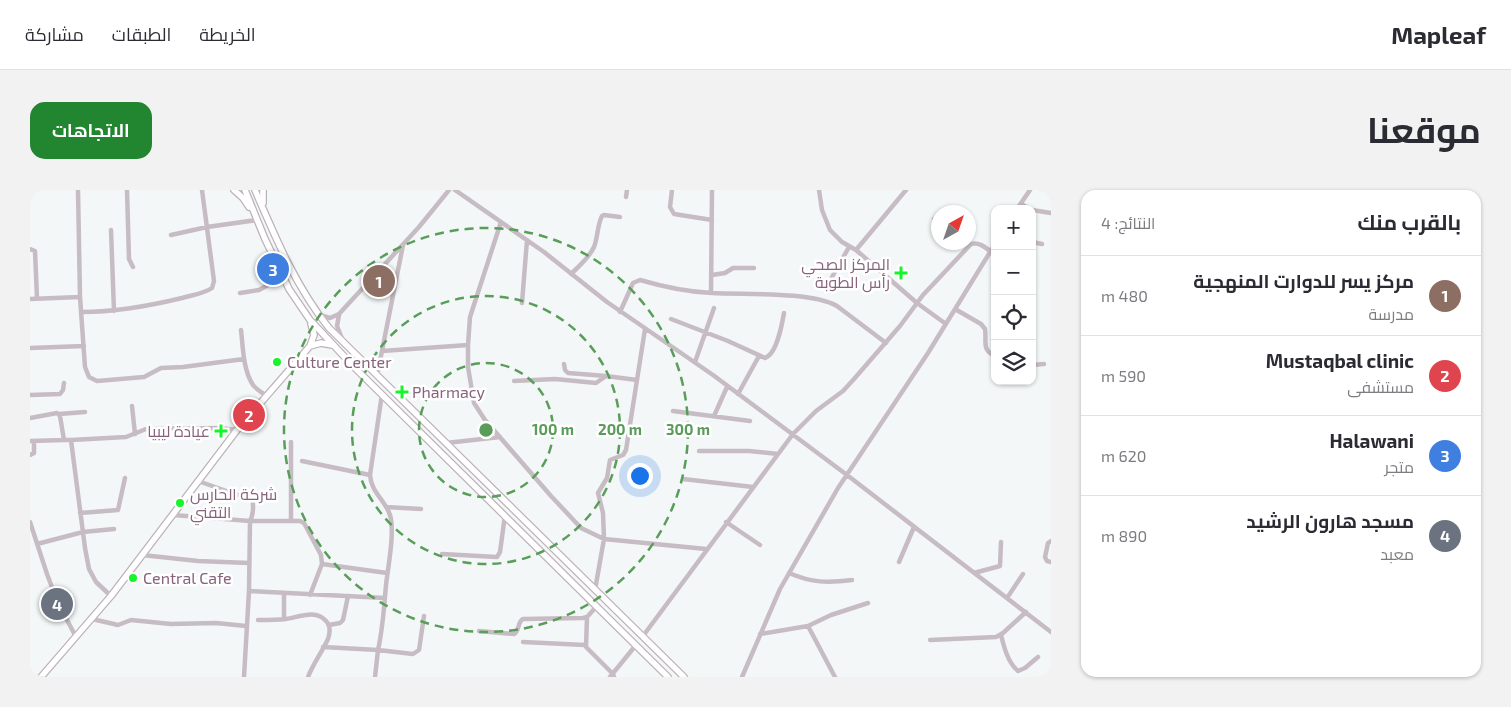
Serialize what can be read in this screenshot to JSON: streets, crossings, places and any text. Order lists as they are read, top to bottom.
{
  "places": {
    "health": ["المركز الصحي رأس الطوبة", "Pharmacy", "عيادة ليبيا"],
    "other": ["Culture Center", "شركة الحارس التقني", "Central Cafe"]
  },
  "north": "top right",
  "page": {
    "header": "Mapleaf",
    "nav": ["الخريطة", "الطبقات", "مشاركة"],
    "title": "موقعنا",
    "buttons": "الاتجاهات",
    "heading": ["بالقرب منك", "النتائج: 4"],
    "map_buttons": ["+", "−"],
    "pins": [
      "3",
      "1",
      "2",
      "4"
    ],
    "list": [
      {
        "mark": "1",
        "name": "مركز يسر للدوارت المنهجية",
        "note": "مدرسة",
        "value": "480 m"
      },
      {
        "mark": "2",
        "name": "Mustaqbal clinic",
        "note": "مستشفى",
        "value": "590 m"
      },
      {
        "mark": "3",
        "name": "Halawani",
        "note": "متجر",
        "value": "620 m"
      },
      {
        "mark": "4",
        "name": "مسجد هارون الرشيد",
        "note": "معبد",
        "value": "890 m"
      }
    ]
  },
  "rings": ["100 m", "200 m", "300 m"]
}
